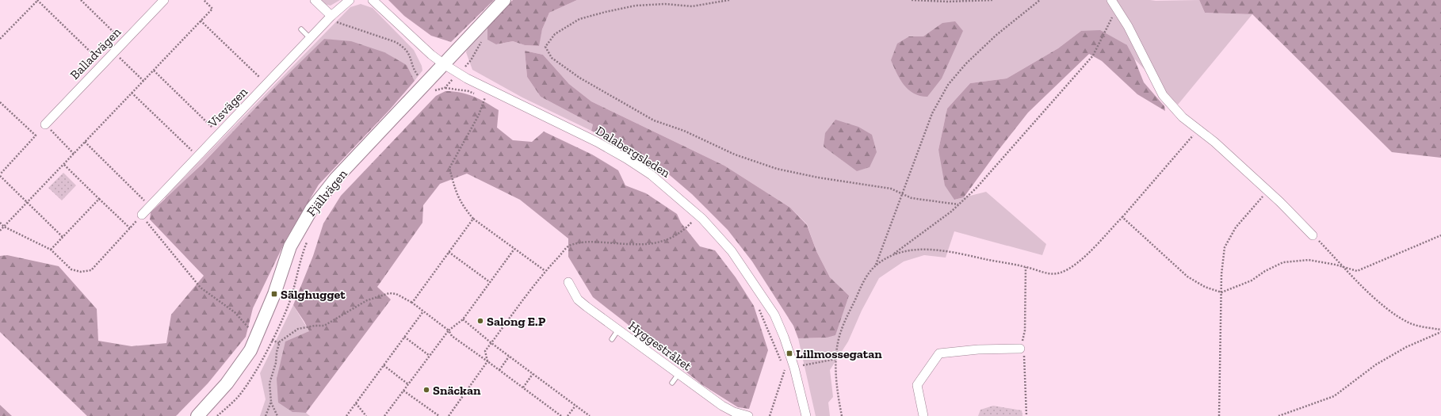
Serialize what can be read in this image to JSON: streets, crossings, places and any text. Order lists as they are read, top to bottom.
{
  "streets": {
    "street": [
      "Balladvägen",
      "Visvägen",
      "Dalabergsleden",
      "Fjällvägen",
      "Hyggestråket"
    ]
  },
  "crossings": [
    ["Dalabergsleden", "Fjällvägen"]
  ],
  "places": {
    "transit": ["Sälghugget", "Lillmossegatan"],
    "other": ["Salong E.P", "Snäckan"]
  }
}
